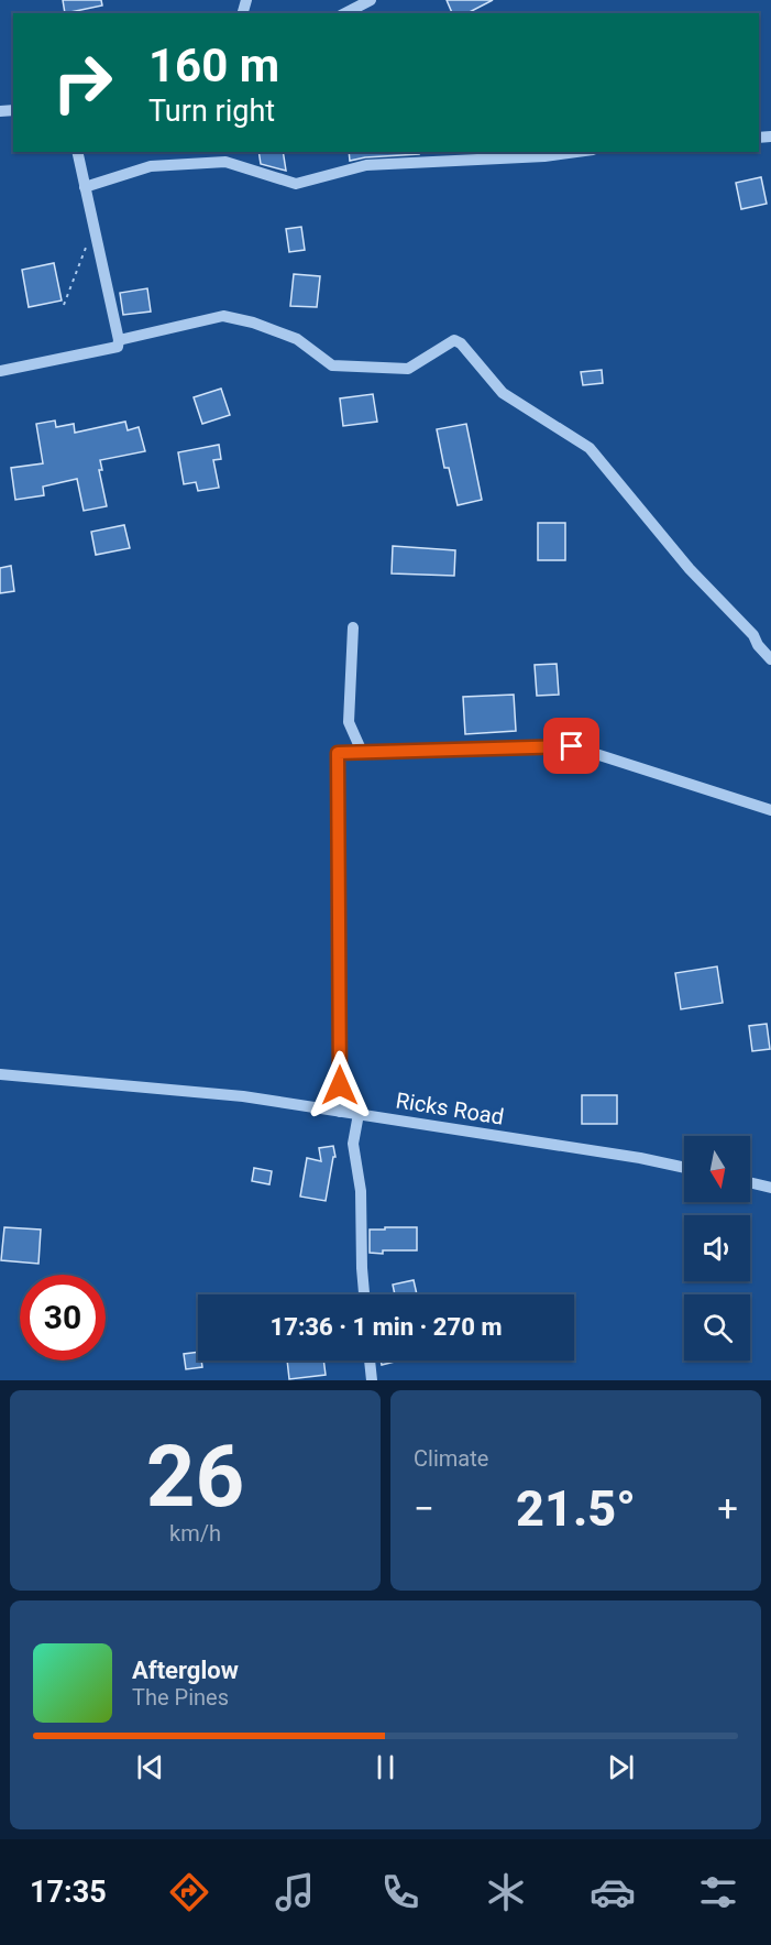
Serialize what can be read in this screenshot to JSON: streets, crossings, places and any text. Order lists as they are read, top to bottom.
{
  "streets": {
    "street": ["Ricks Road"]
  },
  "north": "bottom",
  "page": {
    "turn": ["160 m", "Turn right"],
    "limit": "30",
    "trip": "17:36 · 1 min · 270 m",
    "tile": [
      ["26", "km/h"],
      "Climate"
    ],
    "heat": ["−", "21.5°", "+"],
    "song": ["Afterglow", "The Pines"],
    "tabs": "17:35"
  }
}
